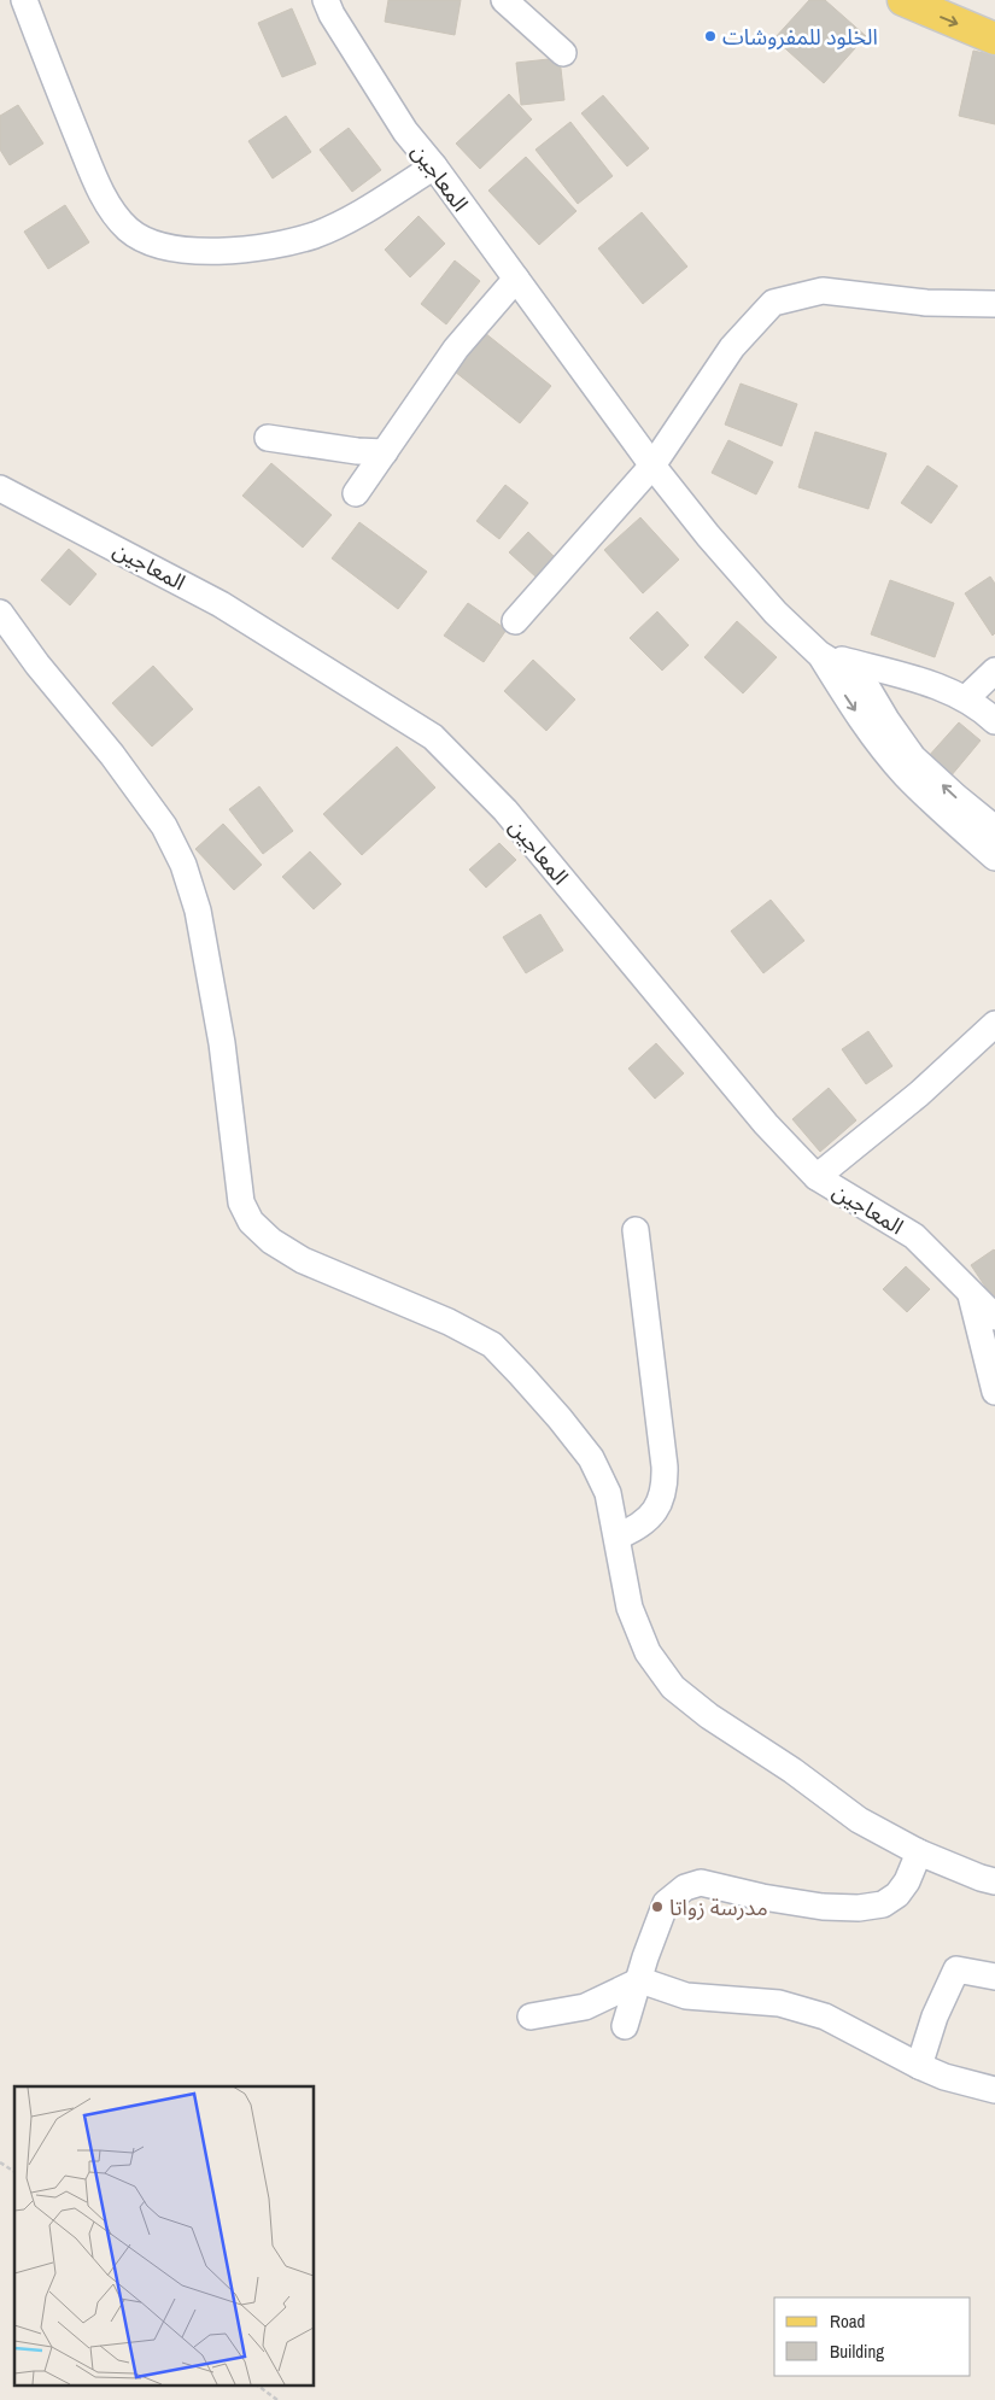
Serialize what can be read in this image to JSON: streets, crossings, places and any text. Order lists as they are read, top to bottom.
{
  "streets": {
    "street": ["المعاجين"]
  },
  "places": ["الخلود للمفروشات", "مدرسة زواتا"],
  "legend": ["Road", "Building"]
}
